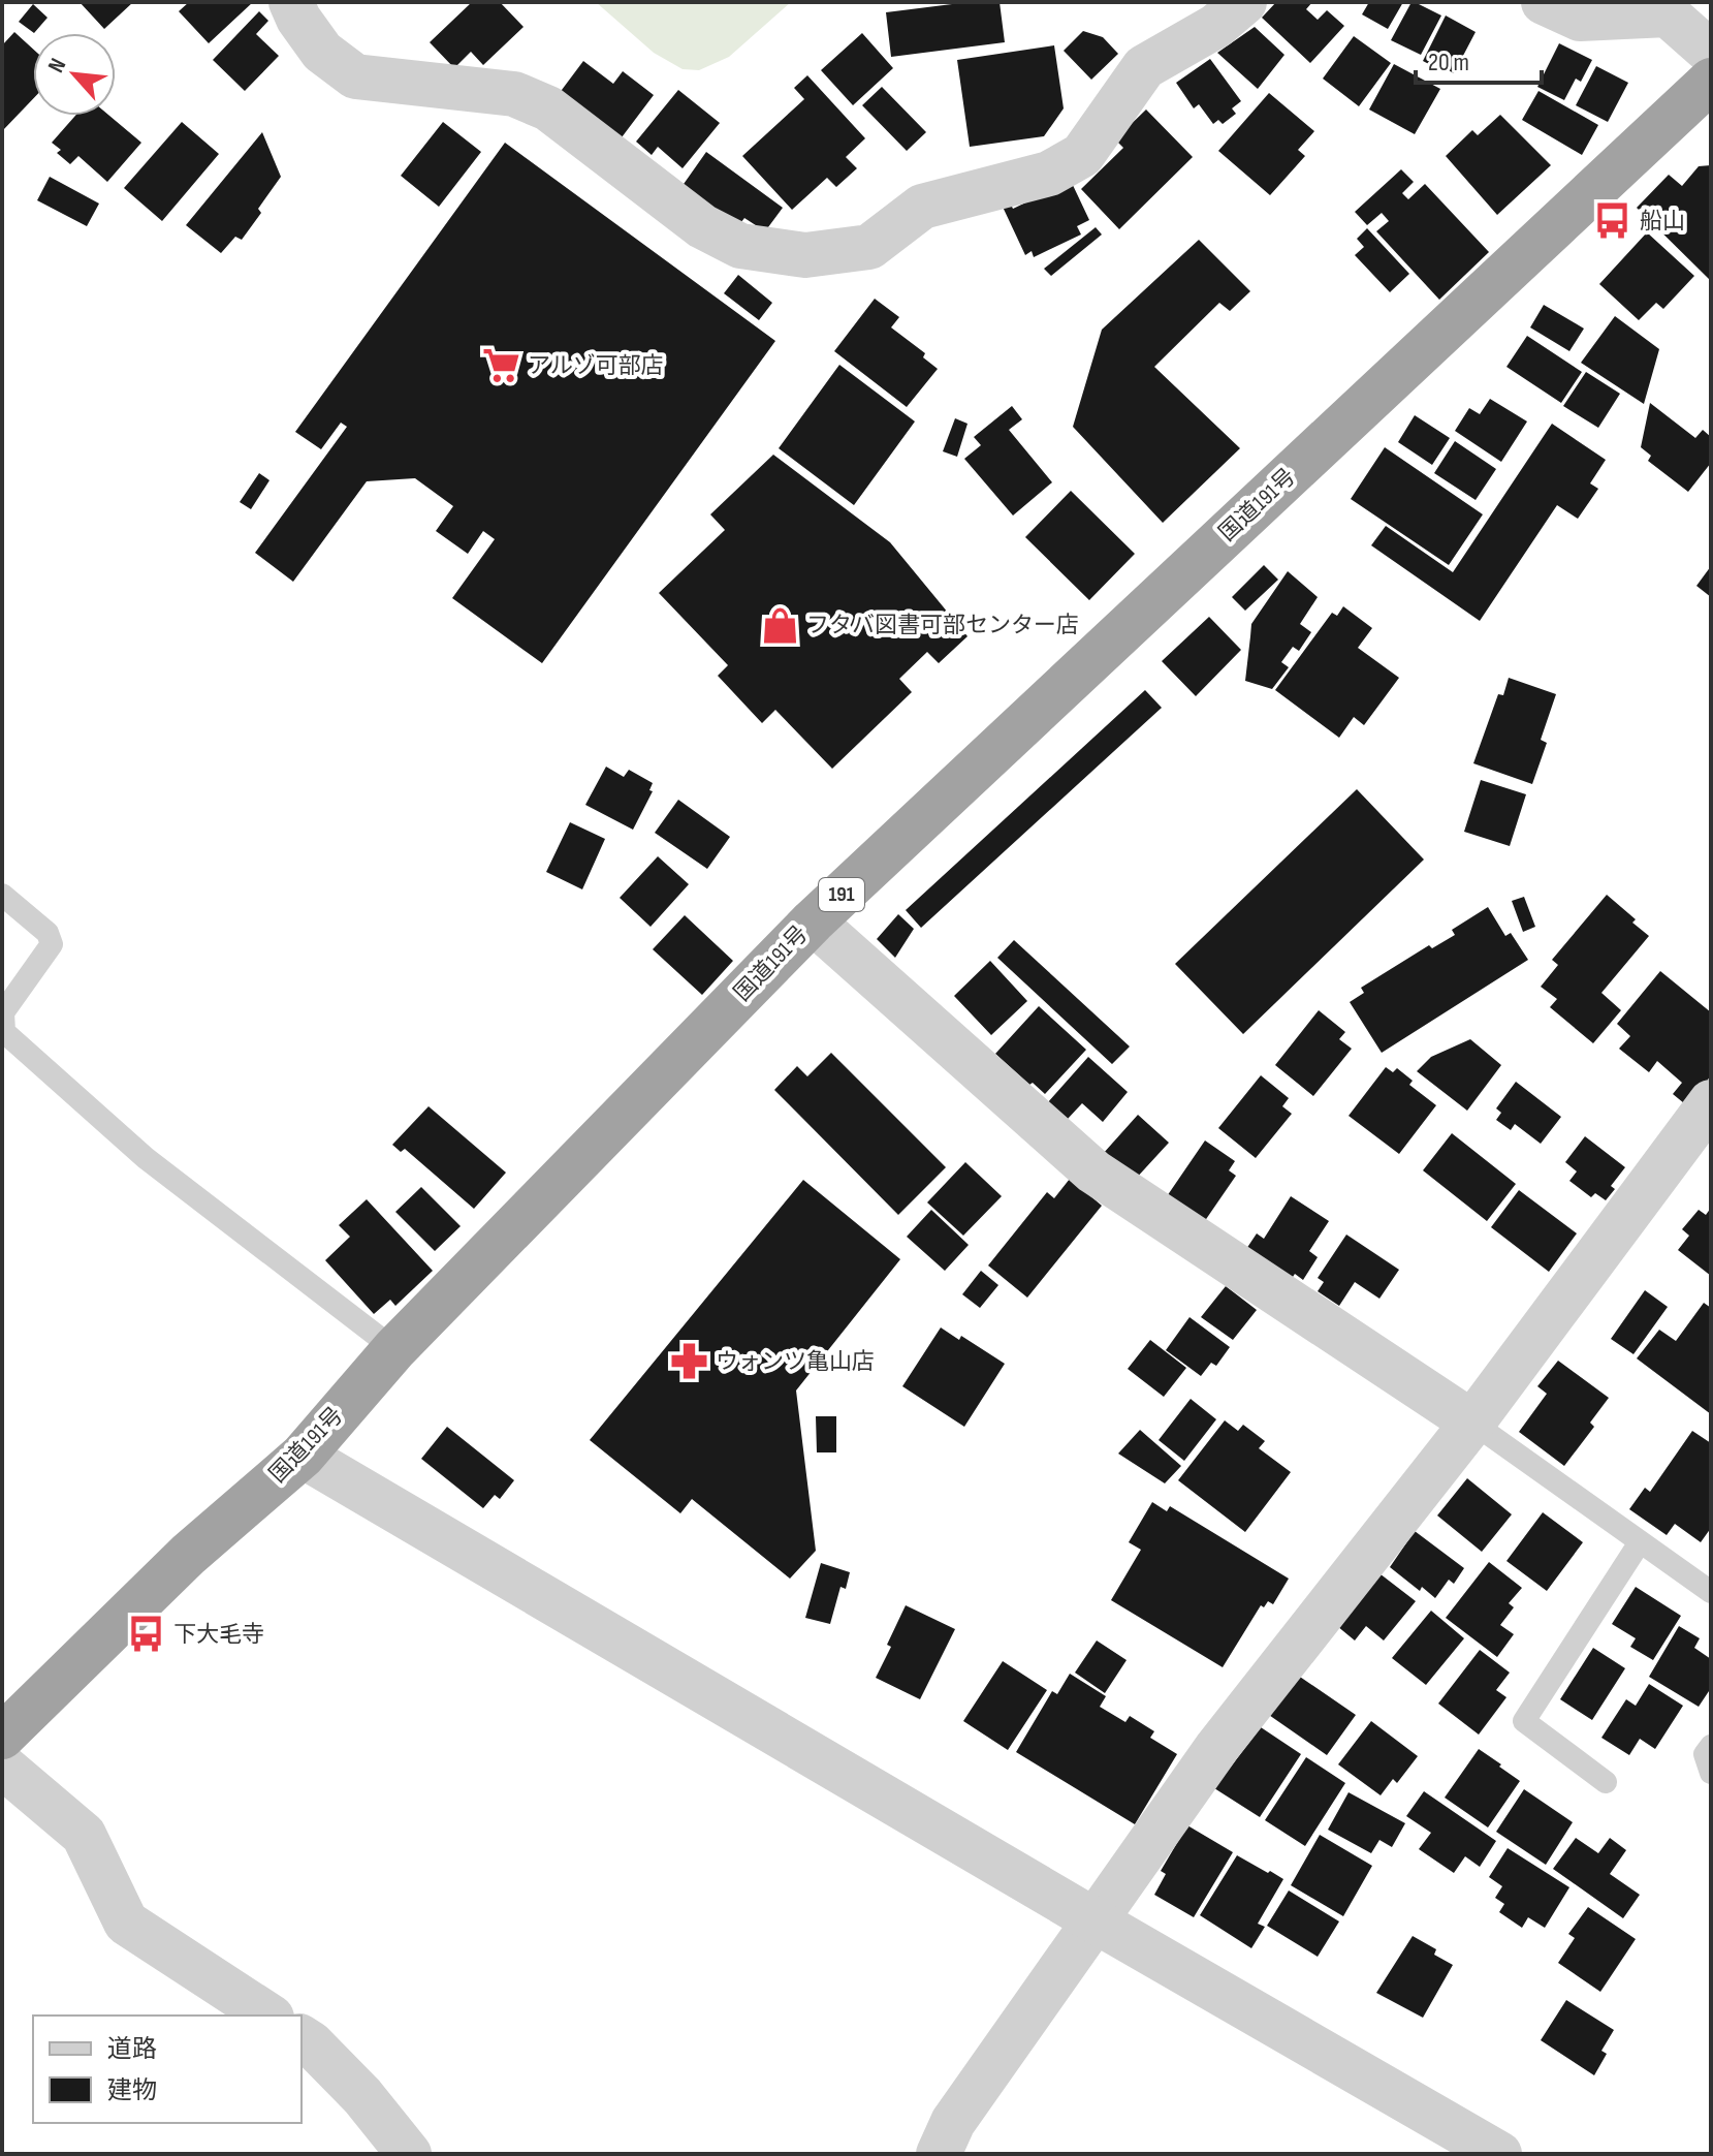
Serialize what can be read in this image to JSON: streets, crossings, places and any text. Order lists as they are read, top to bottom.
{
  "streets": {
    "highway": ["国道191号", "191"]
  },
  "places": {
    "bus stop": ["船山", "下大毛寺"],
    "supermarket": ["アルゾ可部店"],
    "shop": ["フタバ図書可部センター店"],
    "pharmacy": ["ウォンツ亀山店"]
  },
  "legend": ["道路", "建物"],
  "scale_bar": "20 m",
  "north": "top left"
}
